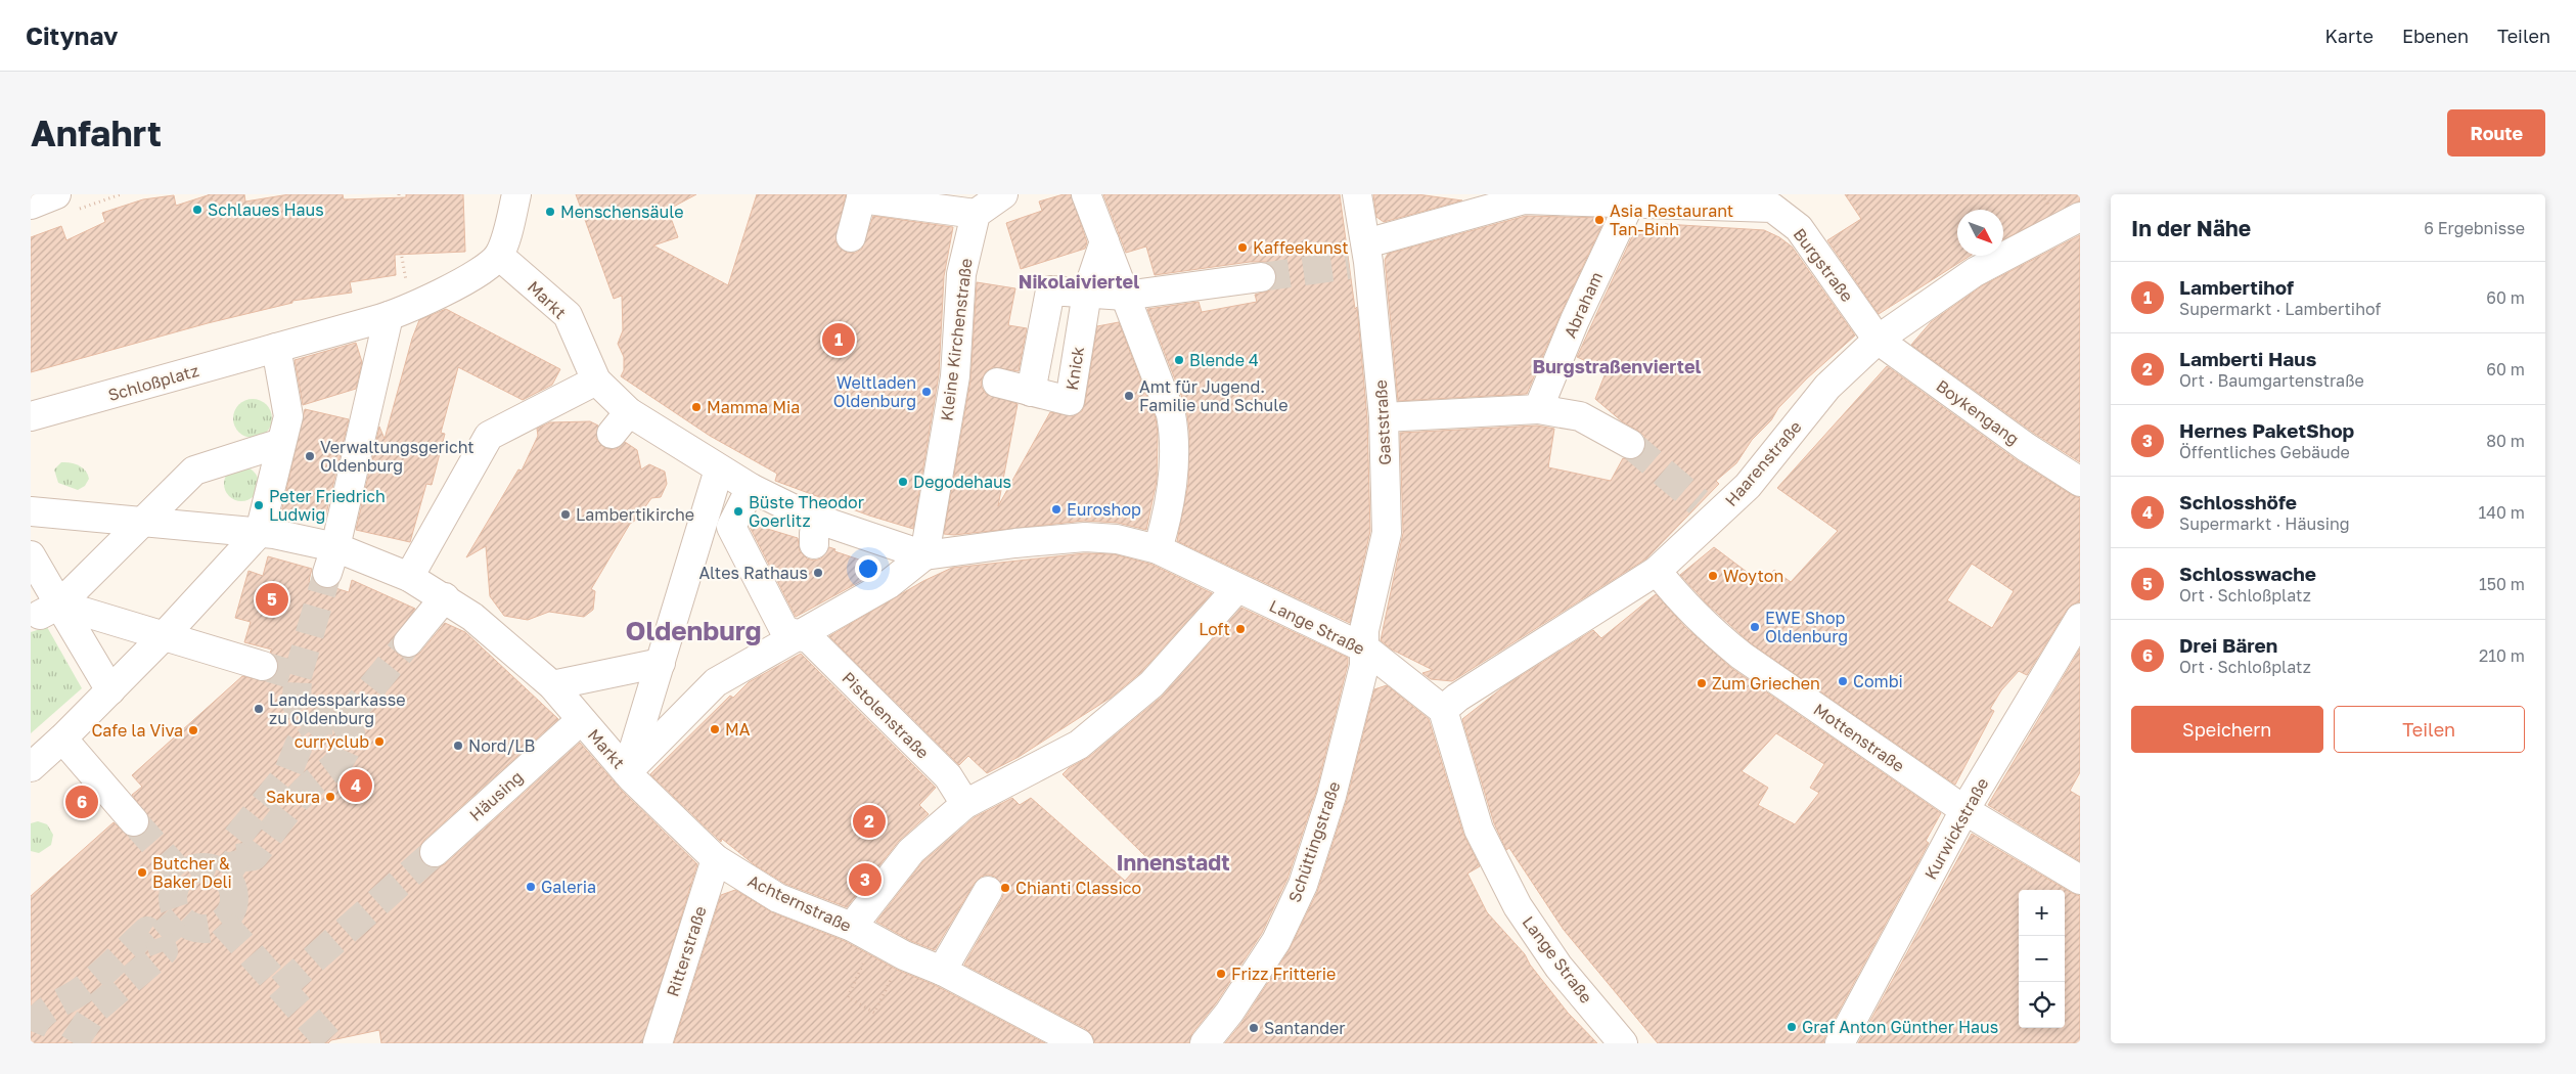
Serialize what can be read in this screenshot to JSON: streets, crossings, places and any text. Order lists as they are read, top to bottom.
{
  "streets": {
    "street": [
      "Burgstraße",
      "Markt",
      "Abraham",
      "Kleine Kirchenstraße",
      "Knick",
      "Schloßplatz",
      "Boykengang",
      "Gaststraße",
      "Haarenstraße",
      "Lange Straße",
      "Pistolenstraße",
      "Mottenstraße",
      "Häusing",
      "Kurwickstraße",
      "Schüttingstraße",
      "Achternstraße",
      "Ritterstraße"
    ]
  },
  "crossings": [
    ["Burgstraße", "Abraham"],
    ["Burgstraße", "Boykengang"],
    ["Burgstraße", "Gaststraße"],
    ["Burgstraße", "Haarenstraße"],
    ["Markt", "Kleine Kirchenstraße"],
    ["Markt", "Schloßplatz"],
    ["Markt", "Lange Straße"],
    ["Markt", "Pistolenstraße"],
    ["Markt", "Häusing"],
    ["Markt", "Achternstraße"],
    ["Kleine Kirchenstraße", "Lange Straße"],
    ["Boykengang", "Haarenstraße"],
    ["Gaststraße", "Lange Straße"],
    ["Gaststraße", "Schüttingstraße"],
    ["Haarenstraße", "Lange Straße"],
    ["Haarenstraße", "Mottenstraße"],
    ["Lange Straße", "Schüttingstraße"],
    ["Mottenstraße", "Kurwickstraße"],
    ["Achternstraße", "Ritterstraße"]
  ],
  "districts": [
    "Nikolaiviertel",
    "Burgstraßenviertel",
    "Oldenburg",
    "Innenstadt"
  ],
  "places": [
    "Schlaues Haus",
    "Menschensäule",
    "Asia Restaurant Tan-Binh",
    "Kaffeekunst",
    "Blende 4",
    "Weltladen Oldenburg",
    "Amt für Jugend. Familie und Schule",
    "Mamma Mia",
    "Verwaltungsgericht Oldenburg",
    "Degodehaus",
    "Peter Friedrich Ludwig",
    "Euroshop",
    "Büste Theodor Goerlitz",
    "Lambertikirche",
    "Altes Rathaus",
    "Woyton",
    "EWE Shop Oldenburg",
    "Loft",
    "Combi",
    "Zum Griechen",
    "Landessparkasse zu Oldenburg",
    "MA",
    "Cafe la Viva",
    "curryclub",
    "Nord/LB",
    "Sakura",
    "Butcher & Baker Deli",
    "Galeria",
    "Chianti Classico",
    "Frizz Fritterie",
    "Graf Anton Günther Haus",
    "Santander"
  ],
  "north": "bottom right",
  "page": {
    "header": "Citynav",
    "nav": ["Karte", "Ebenen", "Teilen"],
    "buttons": [
      "Route",
      ["Speichern", "Teilen"]
    ],
    "title": "Anfahrt",
    "heading": ["In der Nähe", "6 Ergebnisse"],
    "list": [
      {
        "mark": "1",
        "name": "Lambertihof",
        "note": "Supermarkt · Lambertihof",
        "value": "60 m"
      },
      {
        "mark": "2",
        "name": "Lamberti Haus",
        "note": "Ort · Baumgartenstraße",
        "value": "60 m"
      },
      {
        "mark": "3",
        "name": "Hernes PaketShop",
        "note": "Öffentliches Gebäude",
        "value": "80 m"
      },
      {
        "mark": "4",
        "name": "Schlosshöfe",
        "note": "Supermarkt · Häusing",
        "value": "140 m"
      },
      {
        "mark": "5",
        "name": "Schlosswache",
        "note": "Ort · Schloßplatz",
        "value": "150 m"
      },
      {
        "mark": "6",
        "name": "Drei Bären",
        "note": "Ort · Schloßplatz",
        "value": "210 m"
      }
    ],
    "pins": [
      "1",
      "5",
      "4",
      "6",
      "2",
      "3"
    ],
    "map_buttons": ["+", "−"]
  }
}
